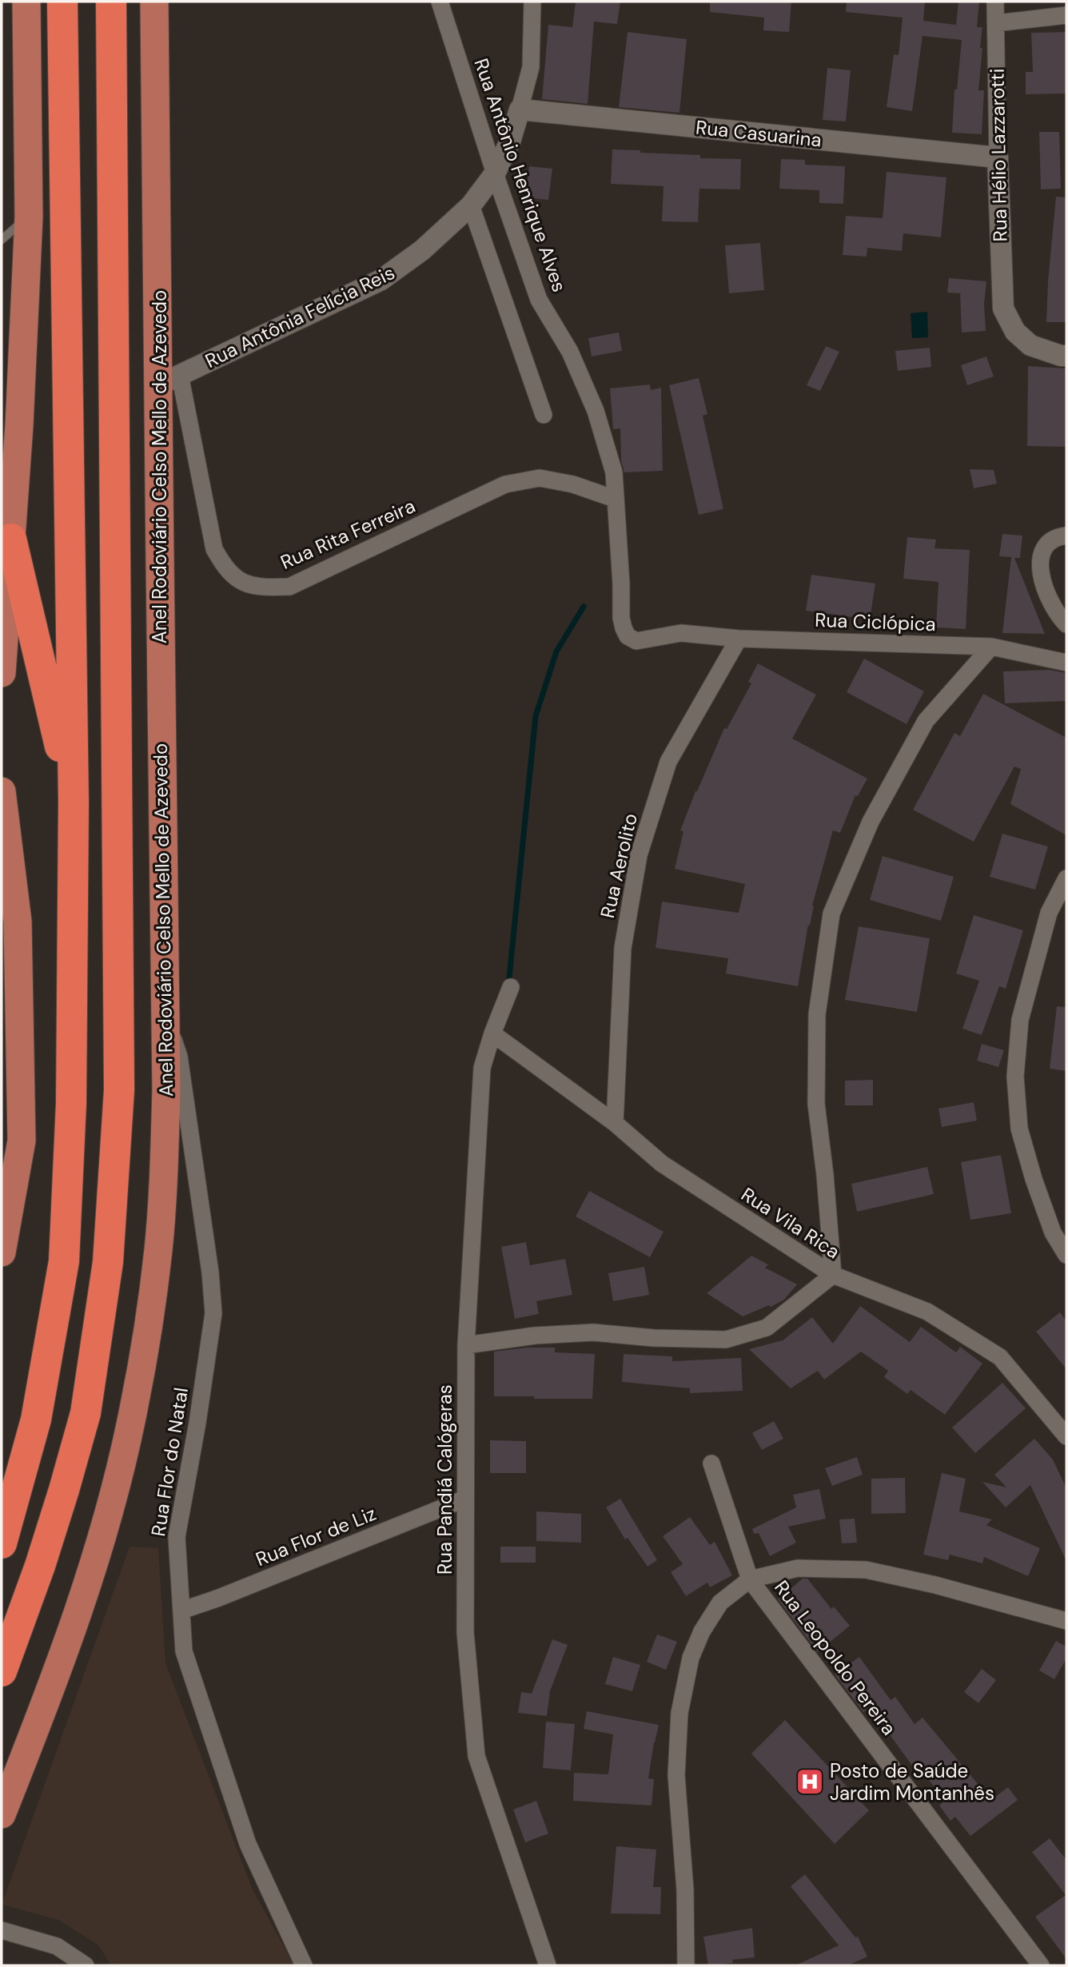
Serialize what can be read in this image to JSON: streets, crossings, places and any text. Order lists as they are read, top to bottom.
{
  "streets": {
    "main road": ["Anel Rodoviário Celso Mello de Azevedo"],
    "street": [
      "Rua Casuarina",
      "Rua Hélio Lazzarotti",
      "Rua Antônio Henrique Alves",
      "Rua Antônia Felícia Reis",
      "Rua Rita Ferreira",
      "Rua Ciclópica",
      "Rua Aerolito",
      "Rua Vila Rica",
      "Rua Flor do Natal",
      "Rua Pandiá Calógeras",
      "Rua Flor de Liz",
      "Rua Leopoldo Pereira"
    ]
  },
  "crossings": [
    ["Rua Casuarina", "Rua Hélio Lazzarotti"],
    ["Rua Casuarina", "Rua Antônia Felícia Reis"],
    ["Rua Antônio Henrique Alves", "Rua Antônia Felícia Reis"],
    ["Rua Antônio Henrique Alves", "Rua Rita Ferreira"],
    ["Rua Antônio Henrique Alves", "Rua Ciclópica"],
    ["Rua Antônia Felícia Reis", "Anel Rodoviário Celso Mello de Azevedo"],
    ["Rua Antônia Felícia Reis", "Rua Rita Ferreira"],
    ["Anel Rodoviário Celso Mello de Azevedo", "Rua Rita Ferreira"],
    ["Anel Rodoviário Celso Mello de Azevedo", "Rua Flor do Natal"],
    ["Rua Ciclópica", "Rua Aerolito"],
    ["Rua Aerolito", "Rua Vila Rica"],
    ["Rua Vila Rica", "Rua Pandiá Calógeras"],
    ["Rua Flor do Natal", "Rua Flor de Liz"],
    ["Rua Pandiá Calógeras", "Rua Flor de Liz"]
  ],
  "places": {
    "hospital": ["Posto de Saúde Jardim Montanhês"]
  }
}
